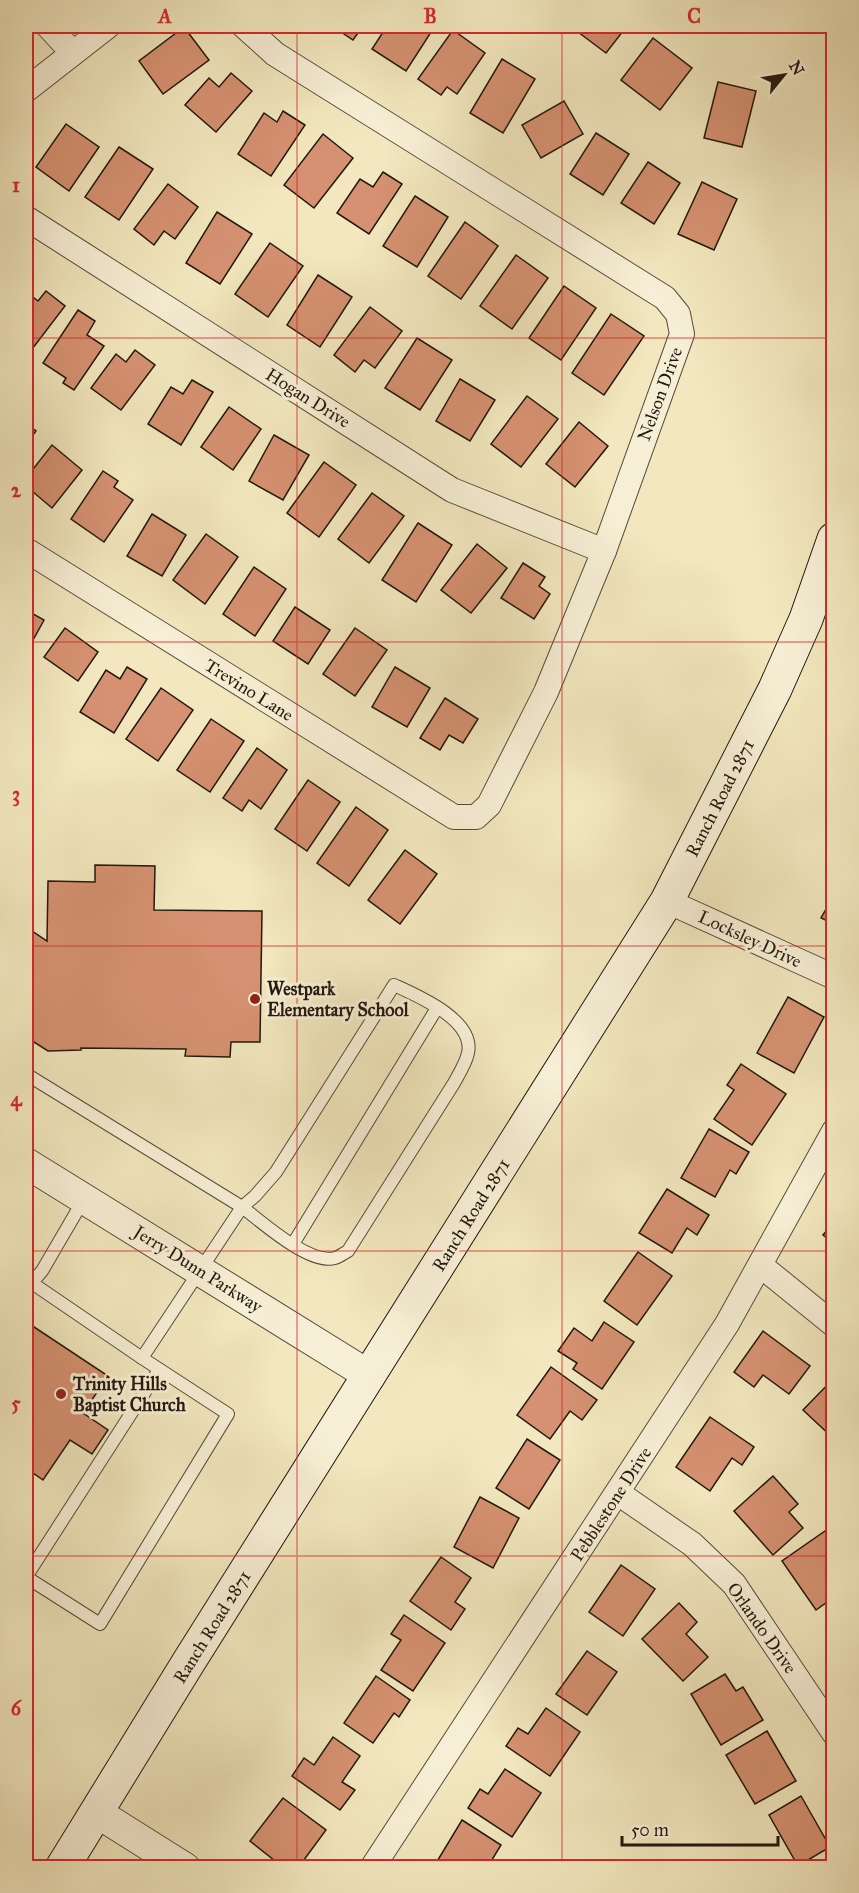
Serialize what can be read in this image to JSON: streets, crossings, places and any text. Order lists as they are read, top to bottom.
{
  "streets": {
    "main road": ["Ranch Road 2871"],
    "street": [
      "Nelson Drive",
      "Hogan Drive",
      "Trevino Lane",
      "Locksley Drive",
      "Jerry Dunn Parkway",
      "Pebblestone Drive",
      "Orlando Drive"
    ]
  },
  "crossings": [
    ["Nelson Drive", "Hogan Drive"],
    ["Nelson Drive", "Trevino Lane"],
    ["Ranch Road 2871", "Locksley Drive"],
    ["Ranch Road 2871", "Jerry Dunn Parkway"],
    ["Pebblestone Drive", "Orlando Drive"]
  ],
  "places": ["Westpark Elementary School", "Trinity Hills Baptist Church"],
  "scale_bar": "50 m",
  "north": "top right",
  "grid": {
    "columns": ["A", "B", "C"],
    "rows": [
      "1",
      "2",
      "3",
      "4",
      "5",
      "6"
    ]
  }
}
